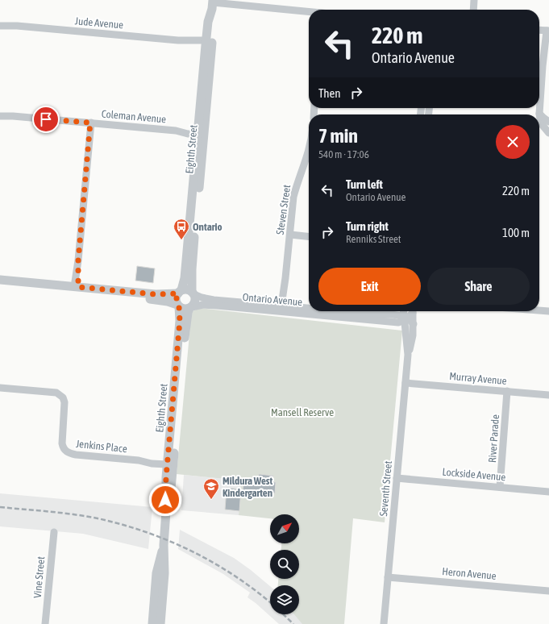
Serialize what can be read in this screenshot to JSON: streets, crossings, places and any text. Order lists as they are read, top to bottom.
{
  "streets": {
    "street": [
      "Jude Avenue",
      "Coleman Avenue",
      "Eighth Street",
      "Steven Street",
      "Ontario Avenue",
      "Murray Avenue",
      "River Parade",
      "Jenkins Place",
      "Lockside Avenue",
      "Seventh Street",
      "Heron Avenue",
      "Vine Street"
    ]
  },
  "crossings": [
    ["Jude Avenue", "Eighth Street"],
    ["Coleman Avenue", "Eighth Street"],
    ["Eighth Street", "Ontario Avenue"],
    ["Eighth Street", "Jenkins Place"],
    ["Steven Street", "Ontario Avenue"],
    ["Ontario Avenue", "Seventh Street"],
    ["Murray Avenue", "River Parade"],
    ["Murray Avenue", "Seventh Street"],
    ["River Parade", "Lockside Avenue"],
    ["Lockside Avenue", "Seventh Street"],
    ["Seventh Street", "Heron Avenue"]
  ],
  "parks": ["Mansell Reserve"],
  "places": {
    "bus stop": ["Ontario"],
    "school or university": ["Mildura West Kindergarten"]
  },
  "north": "top right",
  "page": {
    "turn": ["220 m", "Ontario Avenue"],
    "then": "Then",
    "heading": ["7 min", "540 m · 17:06"],
    "list": [
      {
        "name": "Turn left",
        "note": "Ontario Avenue",
        "value": "220 m"
      },
      {
        "name": "Turn right",
        "note": "Renniks Street",
        "value": "100 m"
      }
    ],
    "buttons": ["Exit", "Share"]
  }
}
